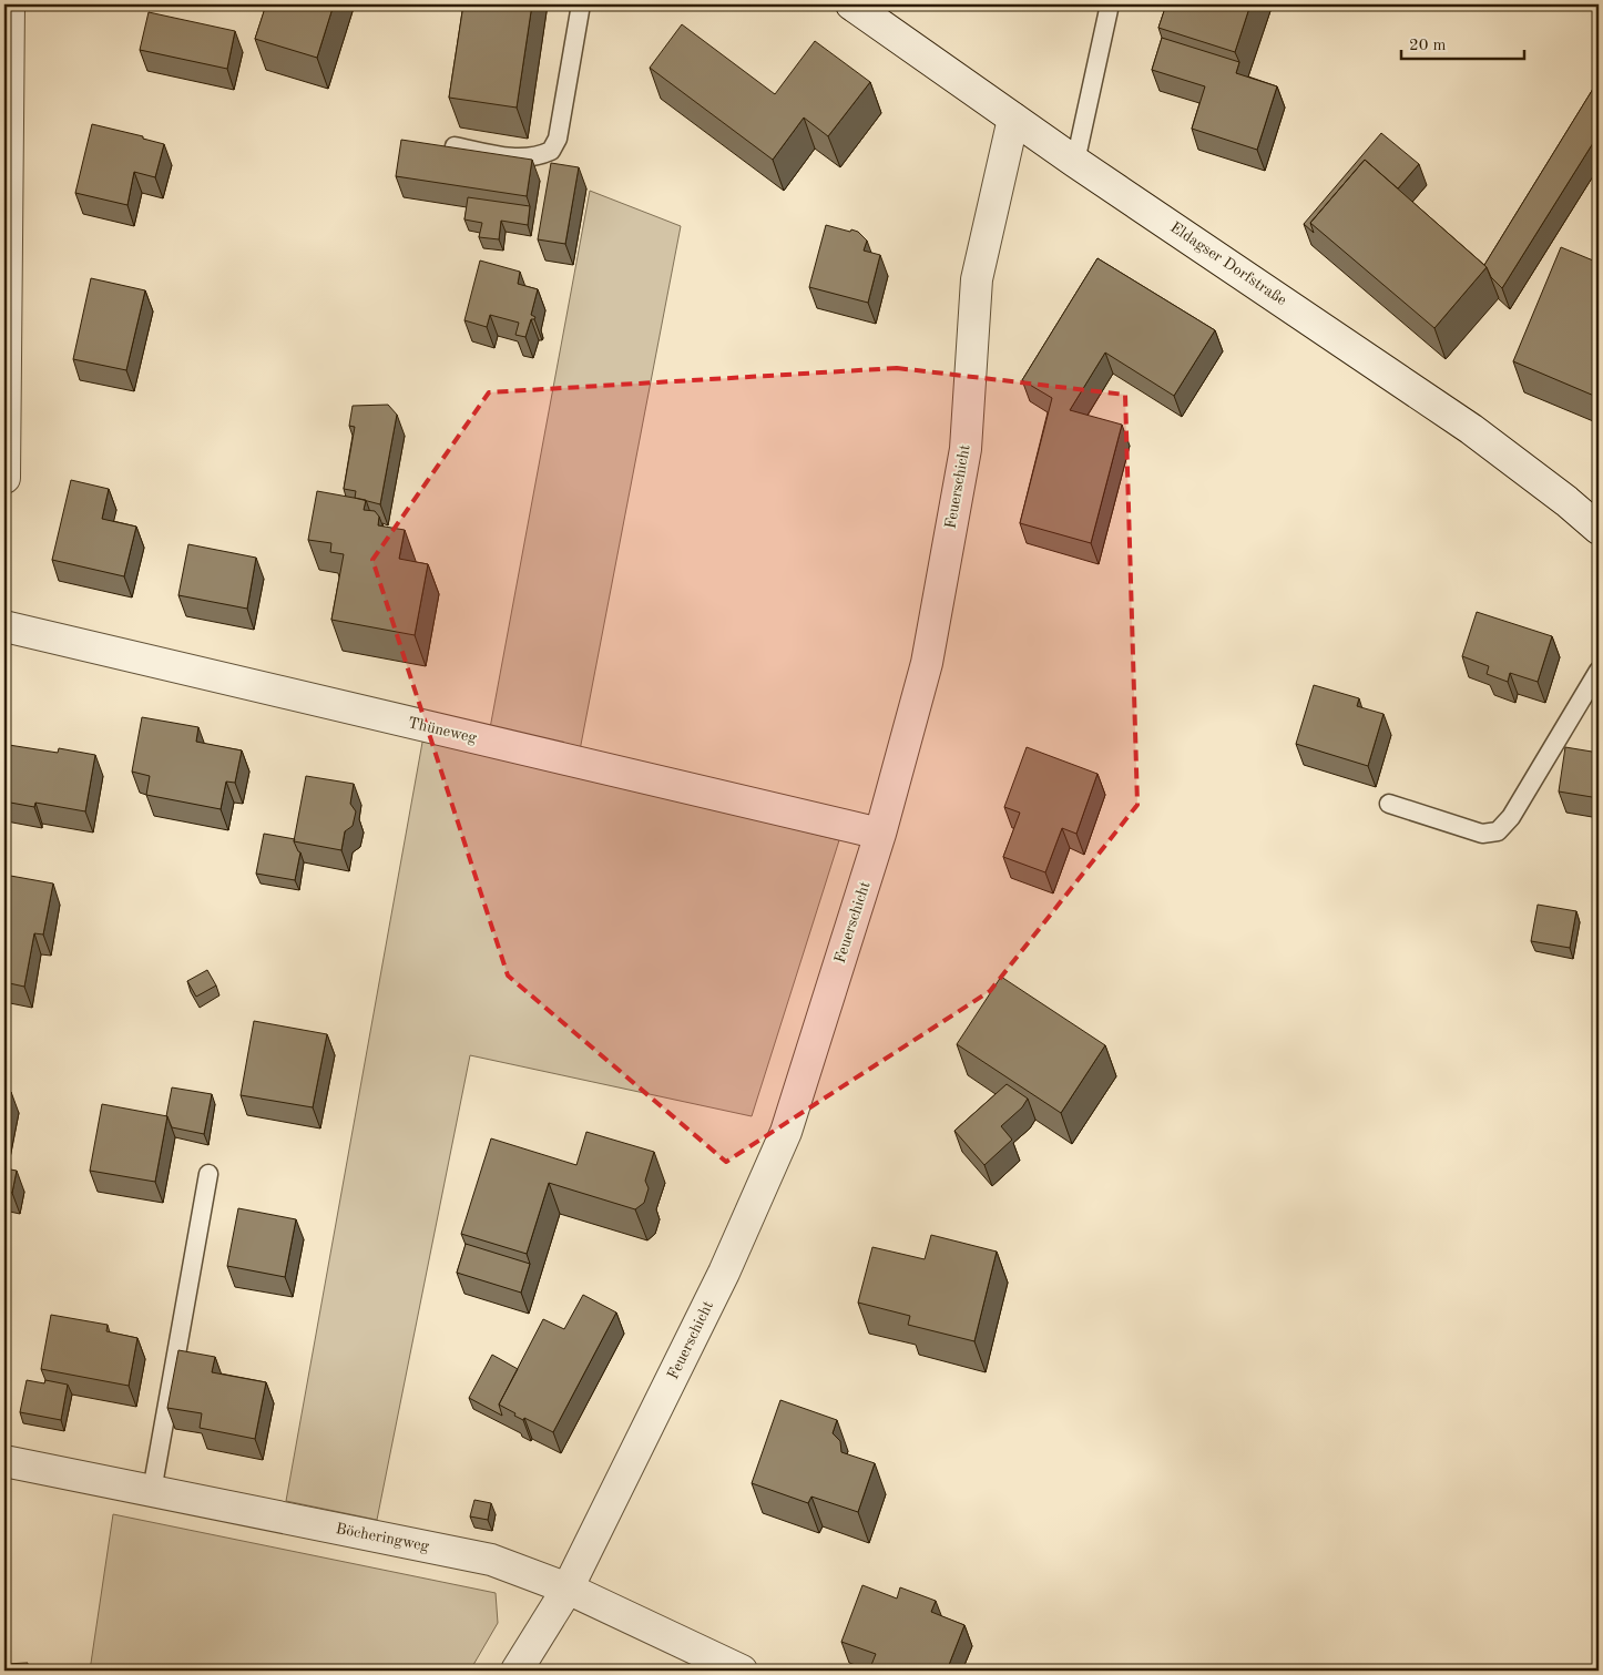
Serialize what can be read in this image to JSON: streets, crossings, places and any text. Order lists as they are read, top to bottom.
{
  "streets": {
    "street": [
      "Eldagser Dorfstraße",
      "Feuerschicht",
      "Thüneweg",
      "Böcheringweg"
    ]
  },
  "crossings": [
    ["Eldagser Dorfstraße", "Feuerschicht"],
    ["Feuerschicht", "Thüneweg"],
    ["Feuerschicht", "Böcheringweg"]
  ],
  "scale_bar": "20 m"
}
